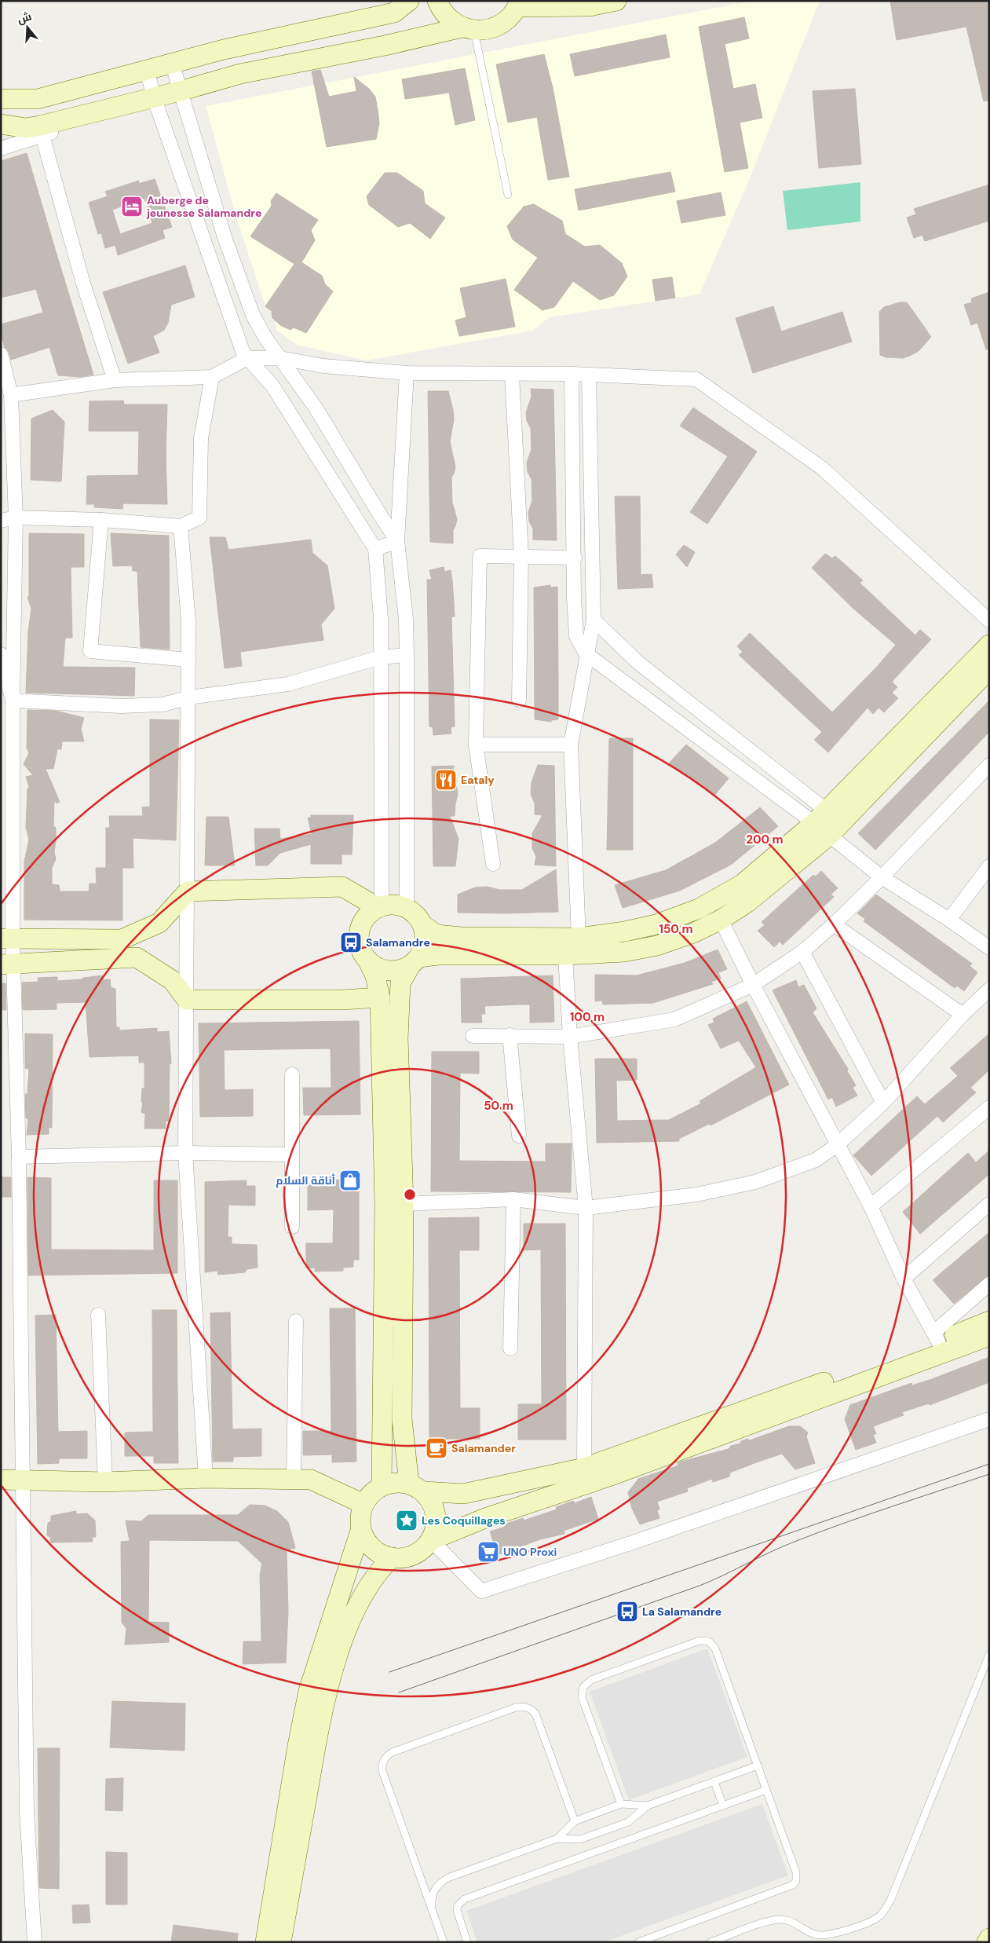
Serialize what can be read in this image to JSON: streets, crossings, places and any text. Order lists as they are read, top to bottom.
{
  "places": {
    "hotel": ["Auberge de jeunesse Salamandre"],
    "restaurant": ["Eataly"],
    "bus stop": ["Salamandre", "La Salamandre"],
    "shop": ["أناقة السلام"],
    "cafe": ["Salamander"],
    "place": ["Les Coquillages"],
    "supermarket": ["UNO Proxi"]
  },
  "north": "top",
  "rings": [
    "200 m",
    "150 m",
    "100 m",
    "50 m"
  ]
}
